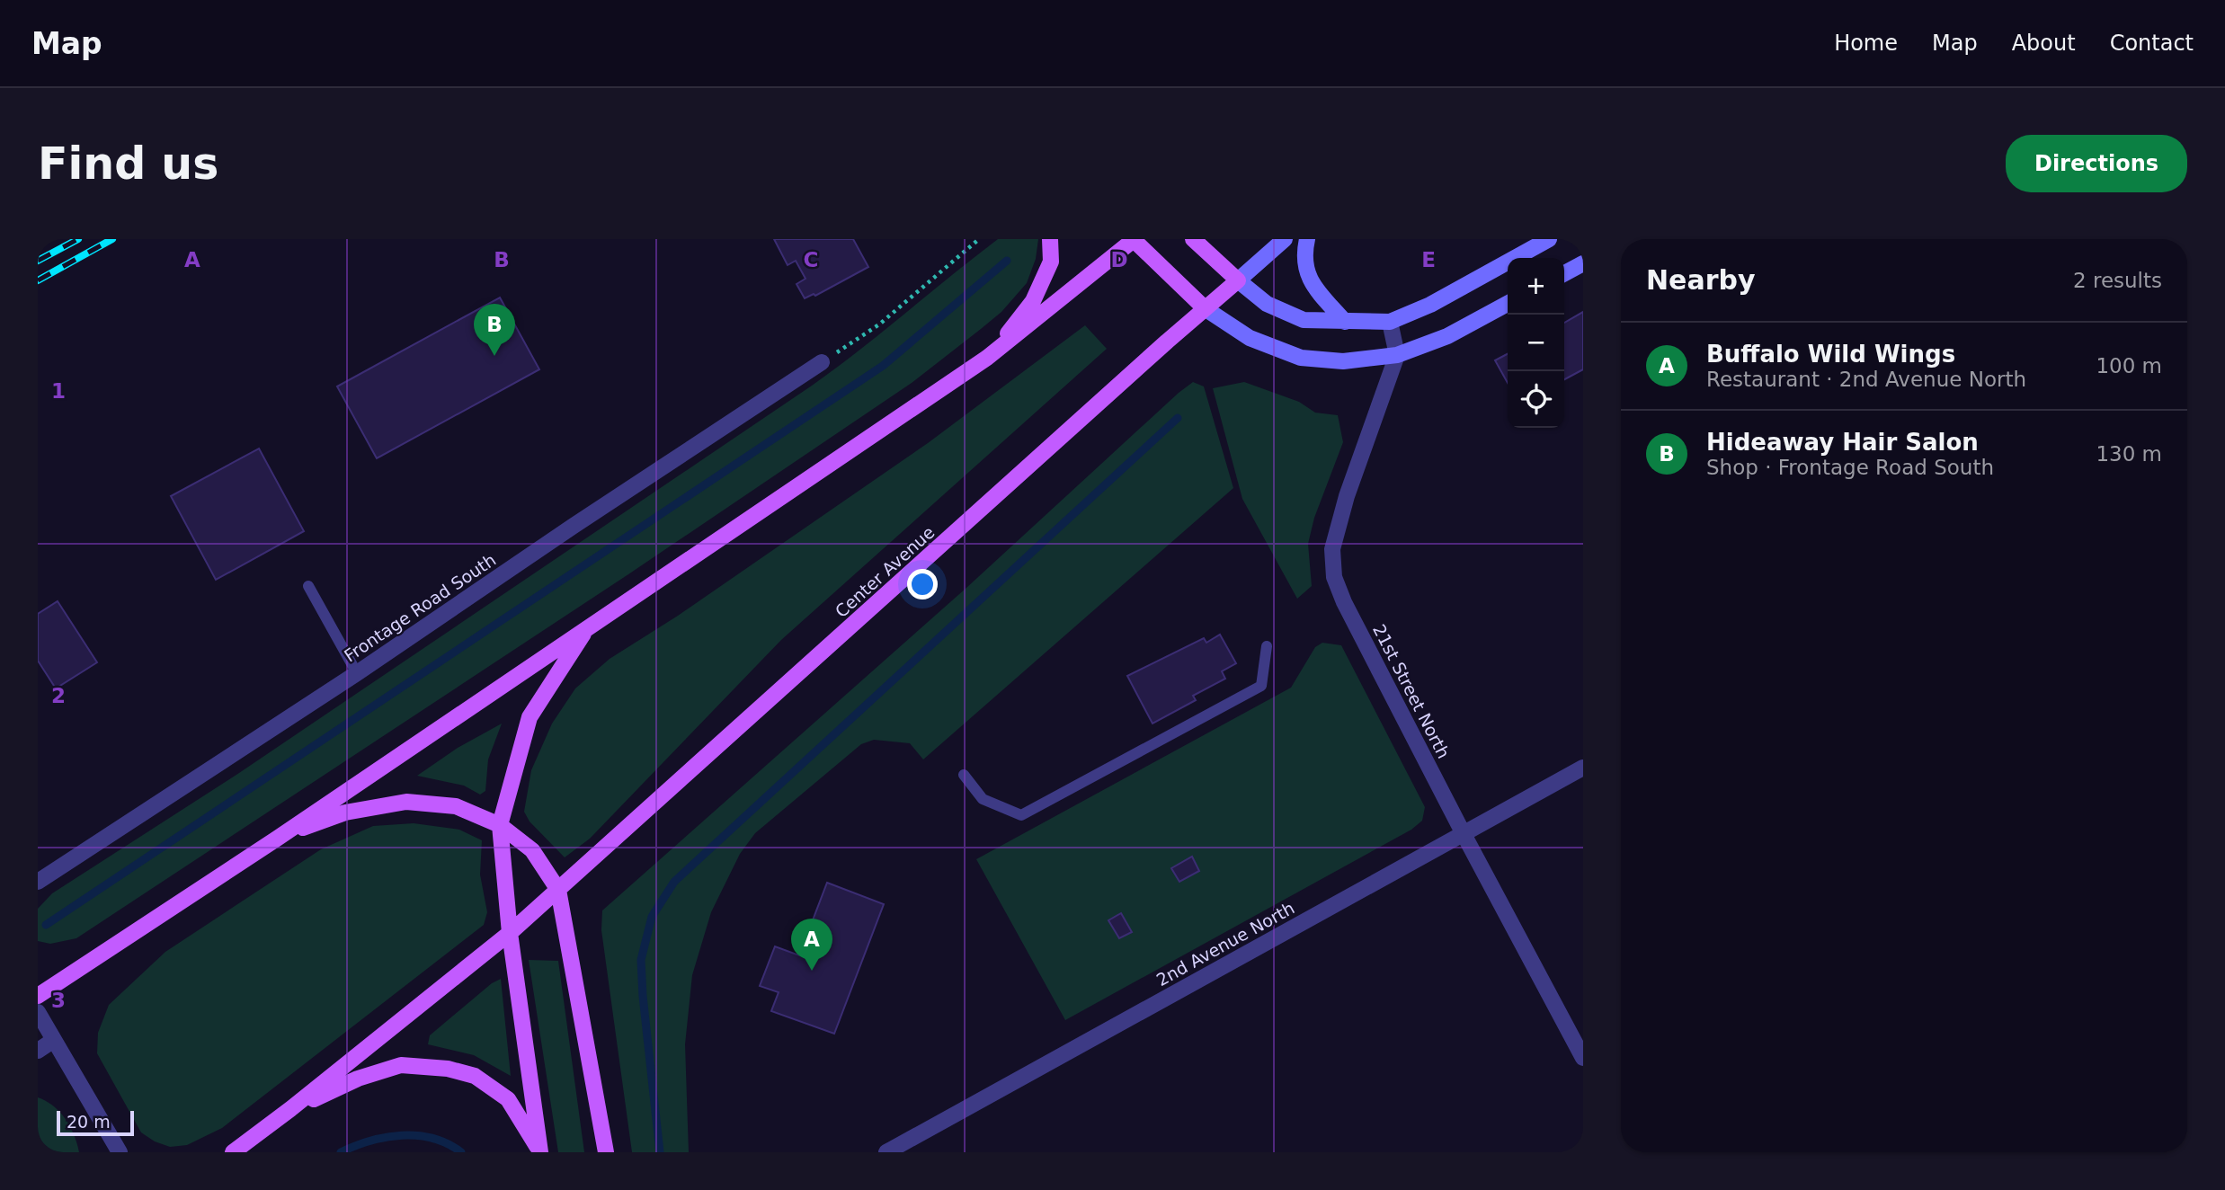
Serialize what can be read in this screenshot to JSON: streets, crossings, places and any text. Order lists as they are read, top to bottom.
{
  "streets": {
    "main road": ["Center Avenue"],
    "street": ["Frontage Road South", "21st Street North", "2nd Avenue North"]
  },
  "crossings": [
    ["21st Street North", "2nd Avenue North"]
  ],
  "scale_bar": "20 m",
  "page": {
    "header": "Map",
    "nav": [
      "Home",
      "Map",
      "About",
      "Contact"
    ],
    "buttons": "Directions",
    "title": "Find us",
    "heading": ["Nearby", "2 results"],
    "map_buttons": ["+", "−"],
    "pins": ["B", "A"],
    "list": [
      {
        "mark": "A",
        "name": "Buffalo Wild Wings",
        "note": "Restaurant · 2nd Avenue North",
        "value": "100 m"
      },
      {
        "mark": "B",
        "name": "Hideaway Hair Salon",
        "note": "Shop · Frontage Road South",
        "value": "130 m"
      }
    ],
    "scale": "20 m"
  },
  "grid": {
    "columns": [
      "A",
      "B",
      "C",
      "D",
      "E"
    ],
    "rows": ["1", "2", "3"]
  }
}
